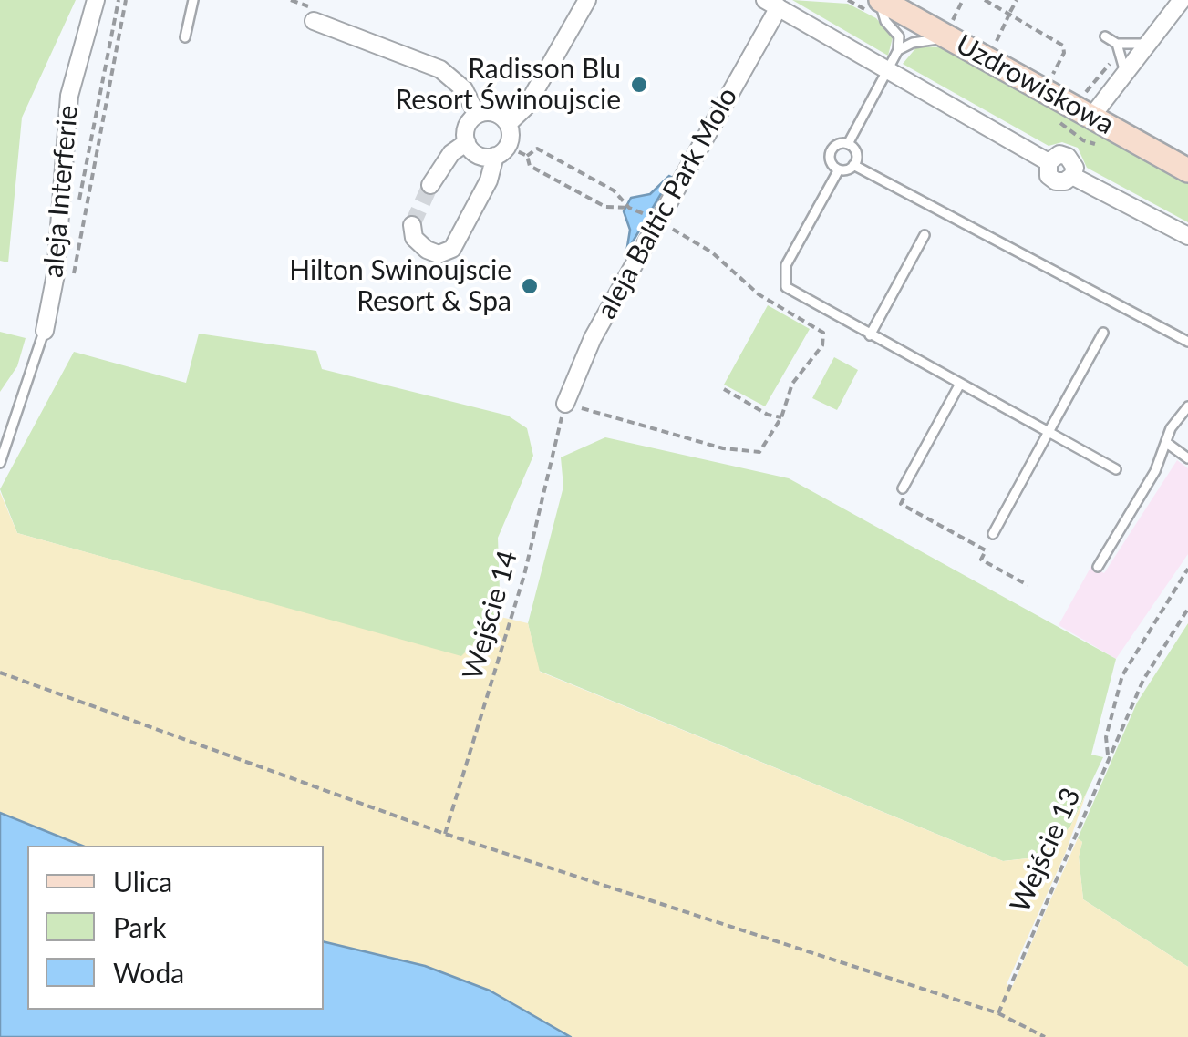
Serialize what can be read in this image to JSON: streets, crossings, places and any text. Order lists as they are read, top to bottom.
{
  "streets": {
    "street": ["Uzdrowiskowa", "aleja Interferie", "aleja Baltic Park Molo"],
    "path": ["Wejście 14", "Wejście 13"]
  },
  "crossings": [
    ["aleja Baltic Park Molo", "Wejście 14"]
  ],
  "places": ["Radisson Blu Resort Świnoujscie", "Hilton Swinoujscie Resort & Spa"],
  "legend": ["Ulica", "Park", "Woda"]
}
